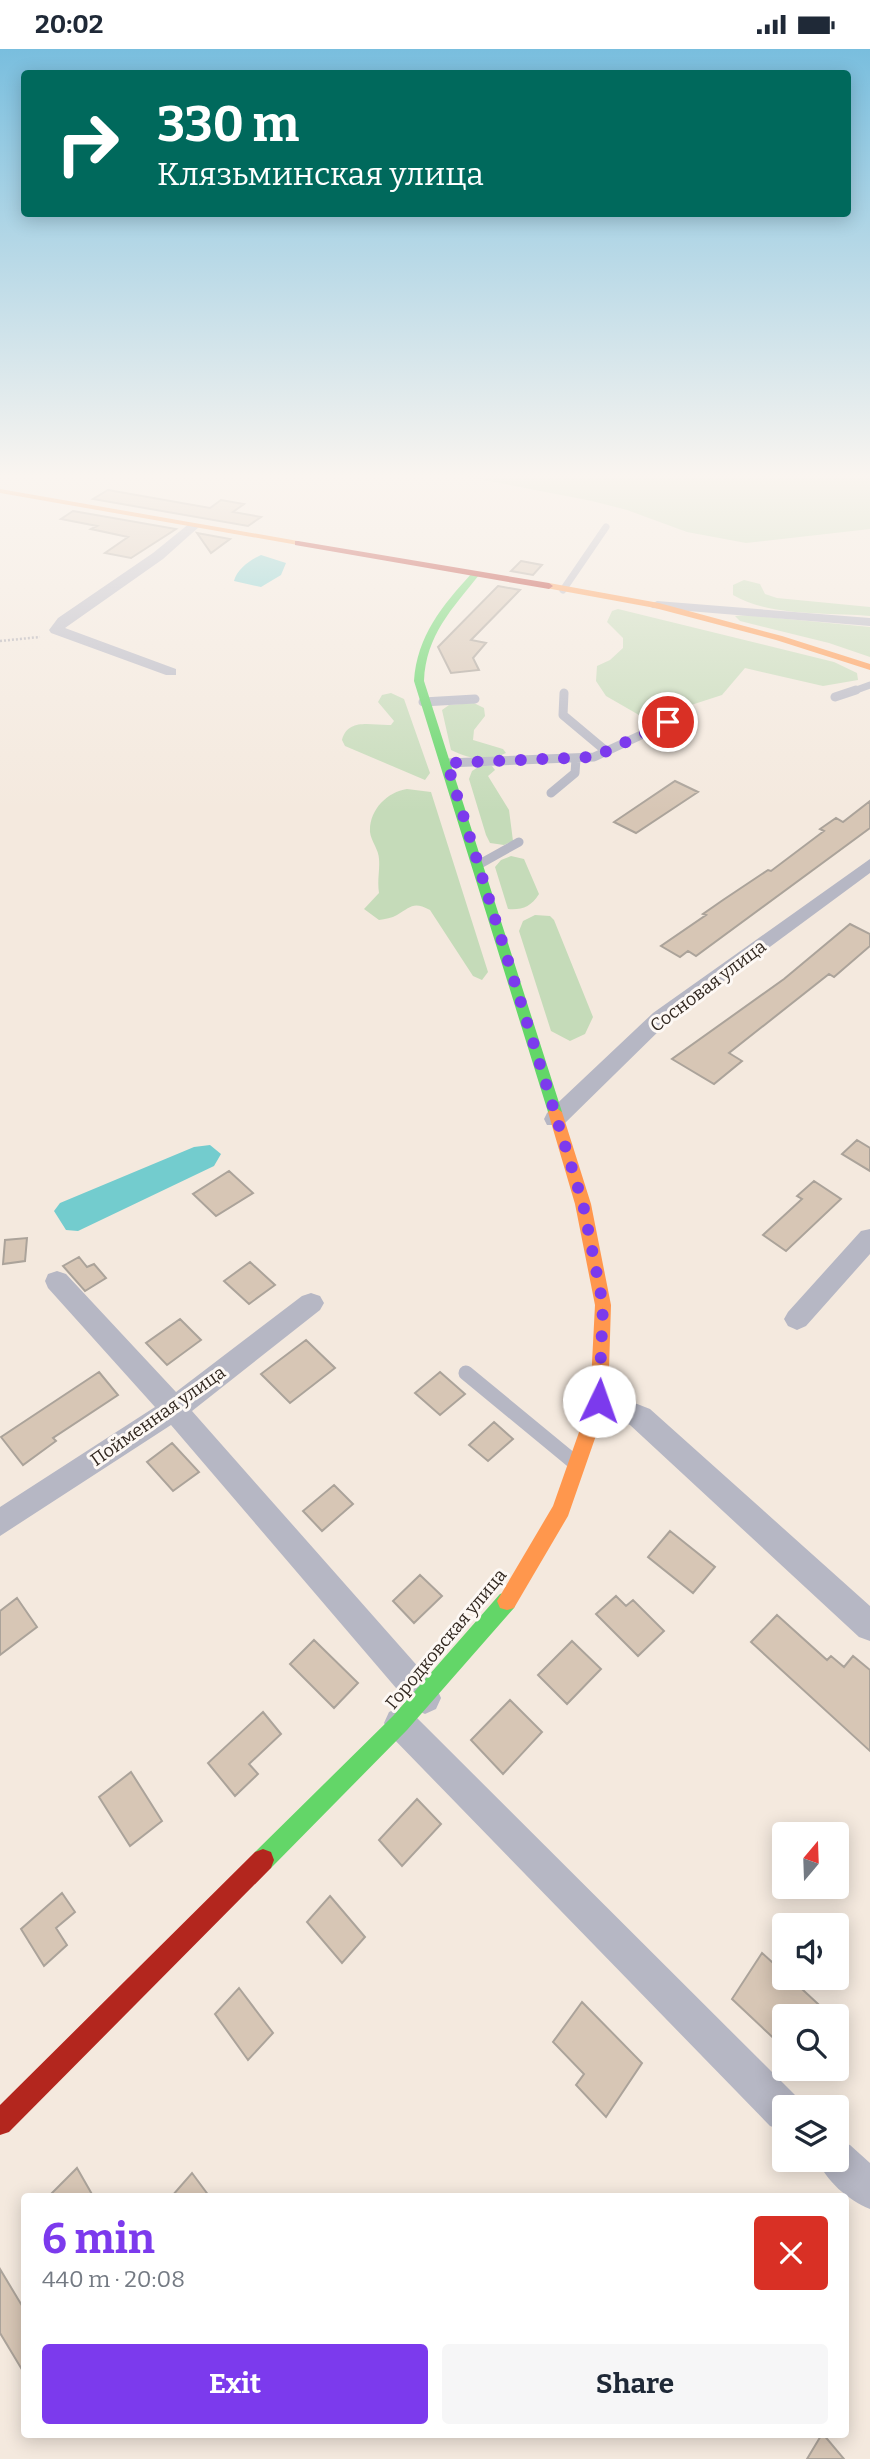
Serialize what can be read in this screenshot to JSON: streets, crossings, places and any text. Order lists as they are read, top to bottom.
{
  "streets": {
    "main road": ["Городковская улица"],
    "street": ["Сосновая улица", "Пойменная улица"]
  },
  "crossings": [
    ["Сосновая улица", "Городковская улица"]
  ],
  "north": "top",
  "page": {
    "status": "20:02",
    "turn": ["330 m", "Клязьминская улица"],
    "heading": ["6 min", "440 m · 20:08"],
    "buttons": ["Exit", "Share"]
  }
}
